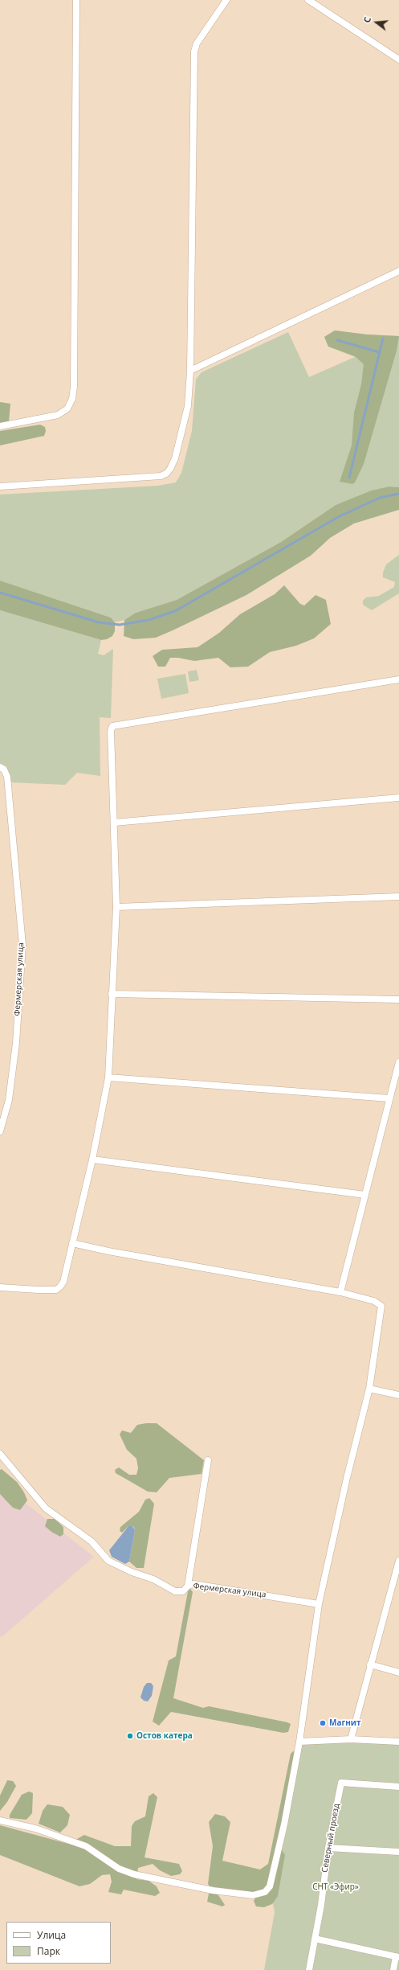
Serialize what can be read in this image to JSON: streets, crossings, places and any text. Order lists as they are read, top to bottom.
{
  "streets": {
    "street": ["Фермерская улица", "Северный проезд"]
  },
  "parks": ["СНТ «Эфир»"],
  "places": ["Магнит", "Остов катера"],
  "legend": ["Улица", "Парк"],
  "north": "left"
}
